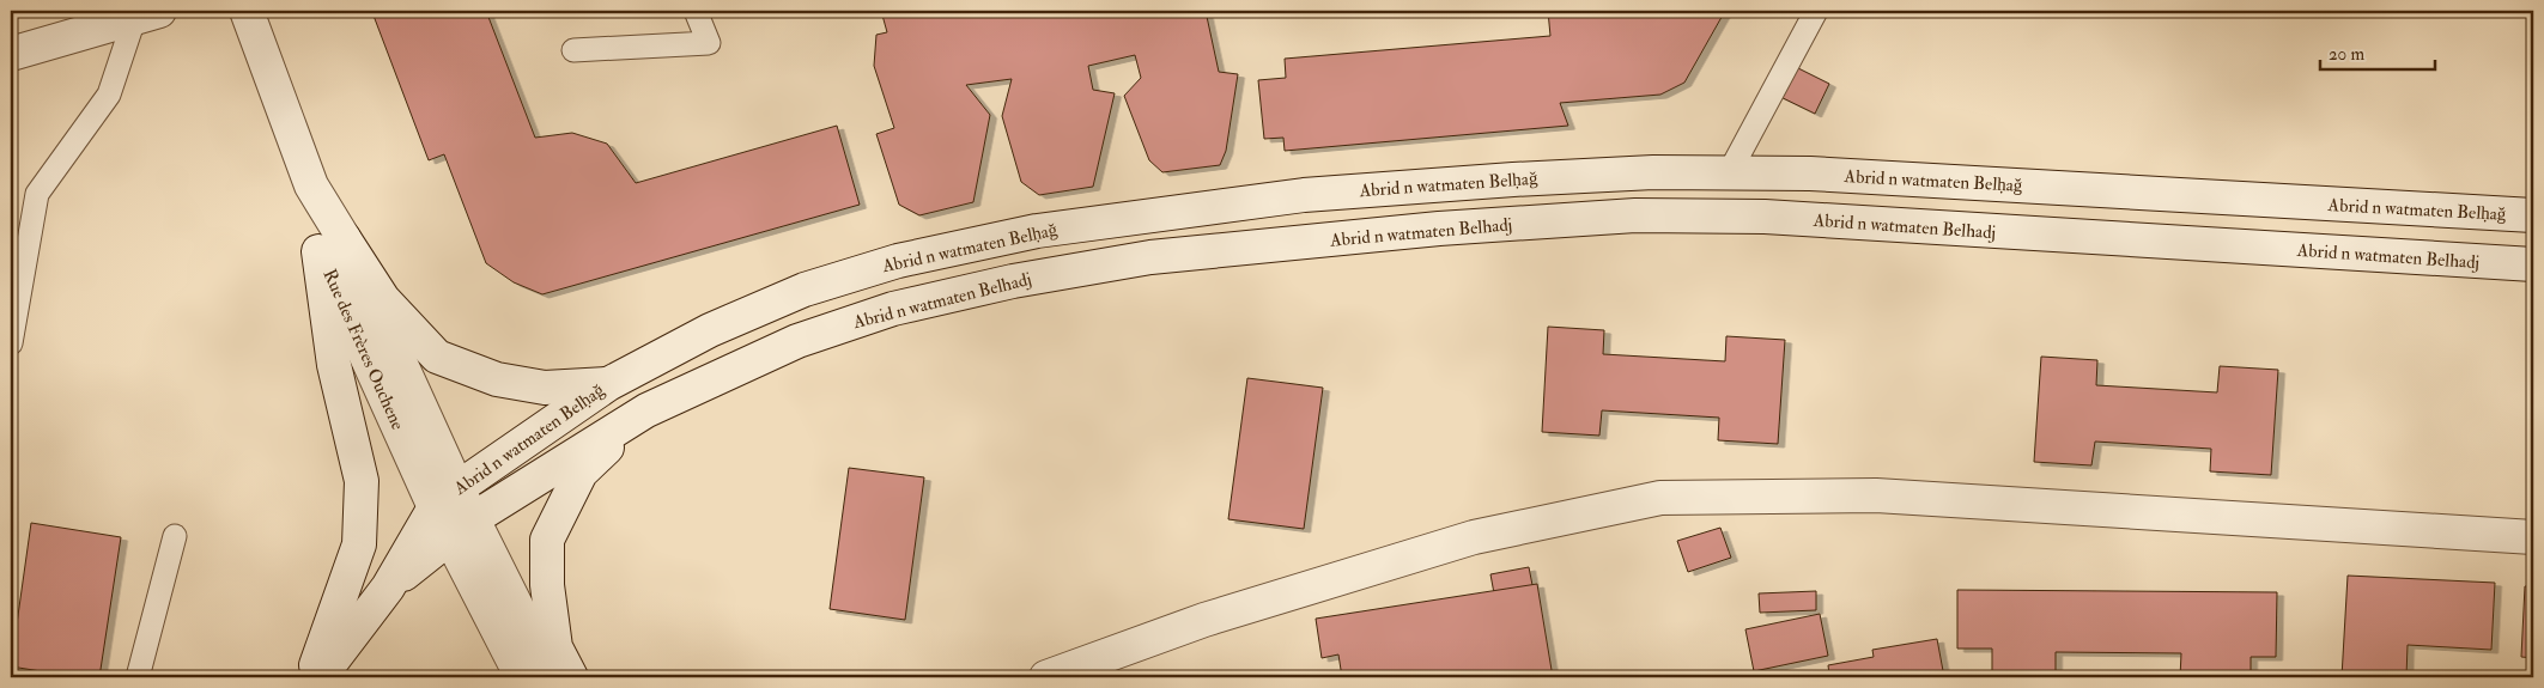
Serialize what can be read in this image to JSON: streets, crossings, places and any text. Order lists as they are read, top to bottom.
{
  "streets": {
    "main road": ["Abrid n watmaten Belḥaǧ", "Abrid n watmaten Belhadj", "Rue des Frères Ouchene"]
  },
  "crossings": [
    ["Abrid n watmaten Belḥaǧ", "Rue des Frères Ouchene"],
    ["Abrid n watmaten Belhadj", "Rue des Frères Ouchene"]
  ],
  "scale_bar": "20 m"
}
